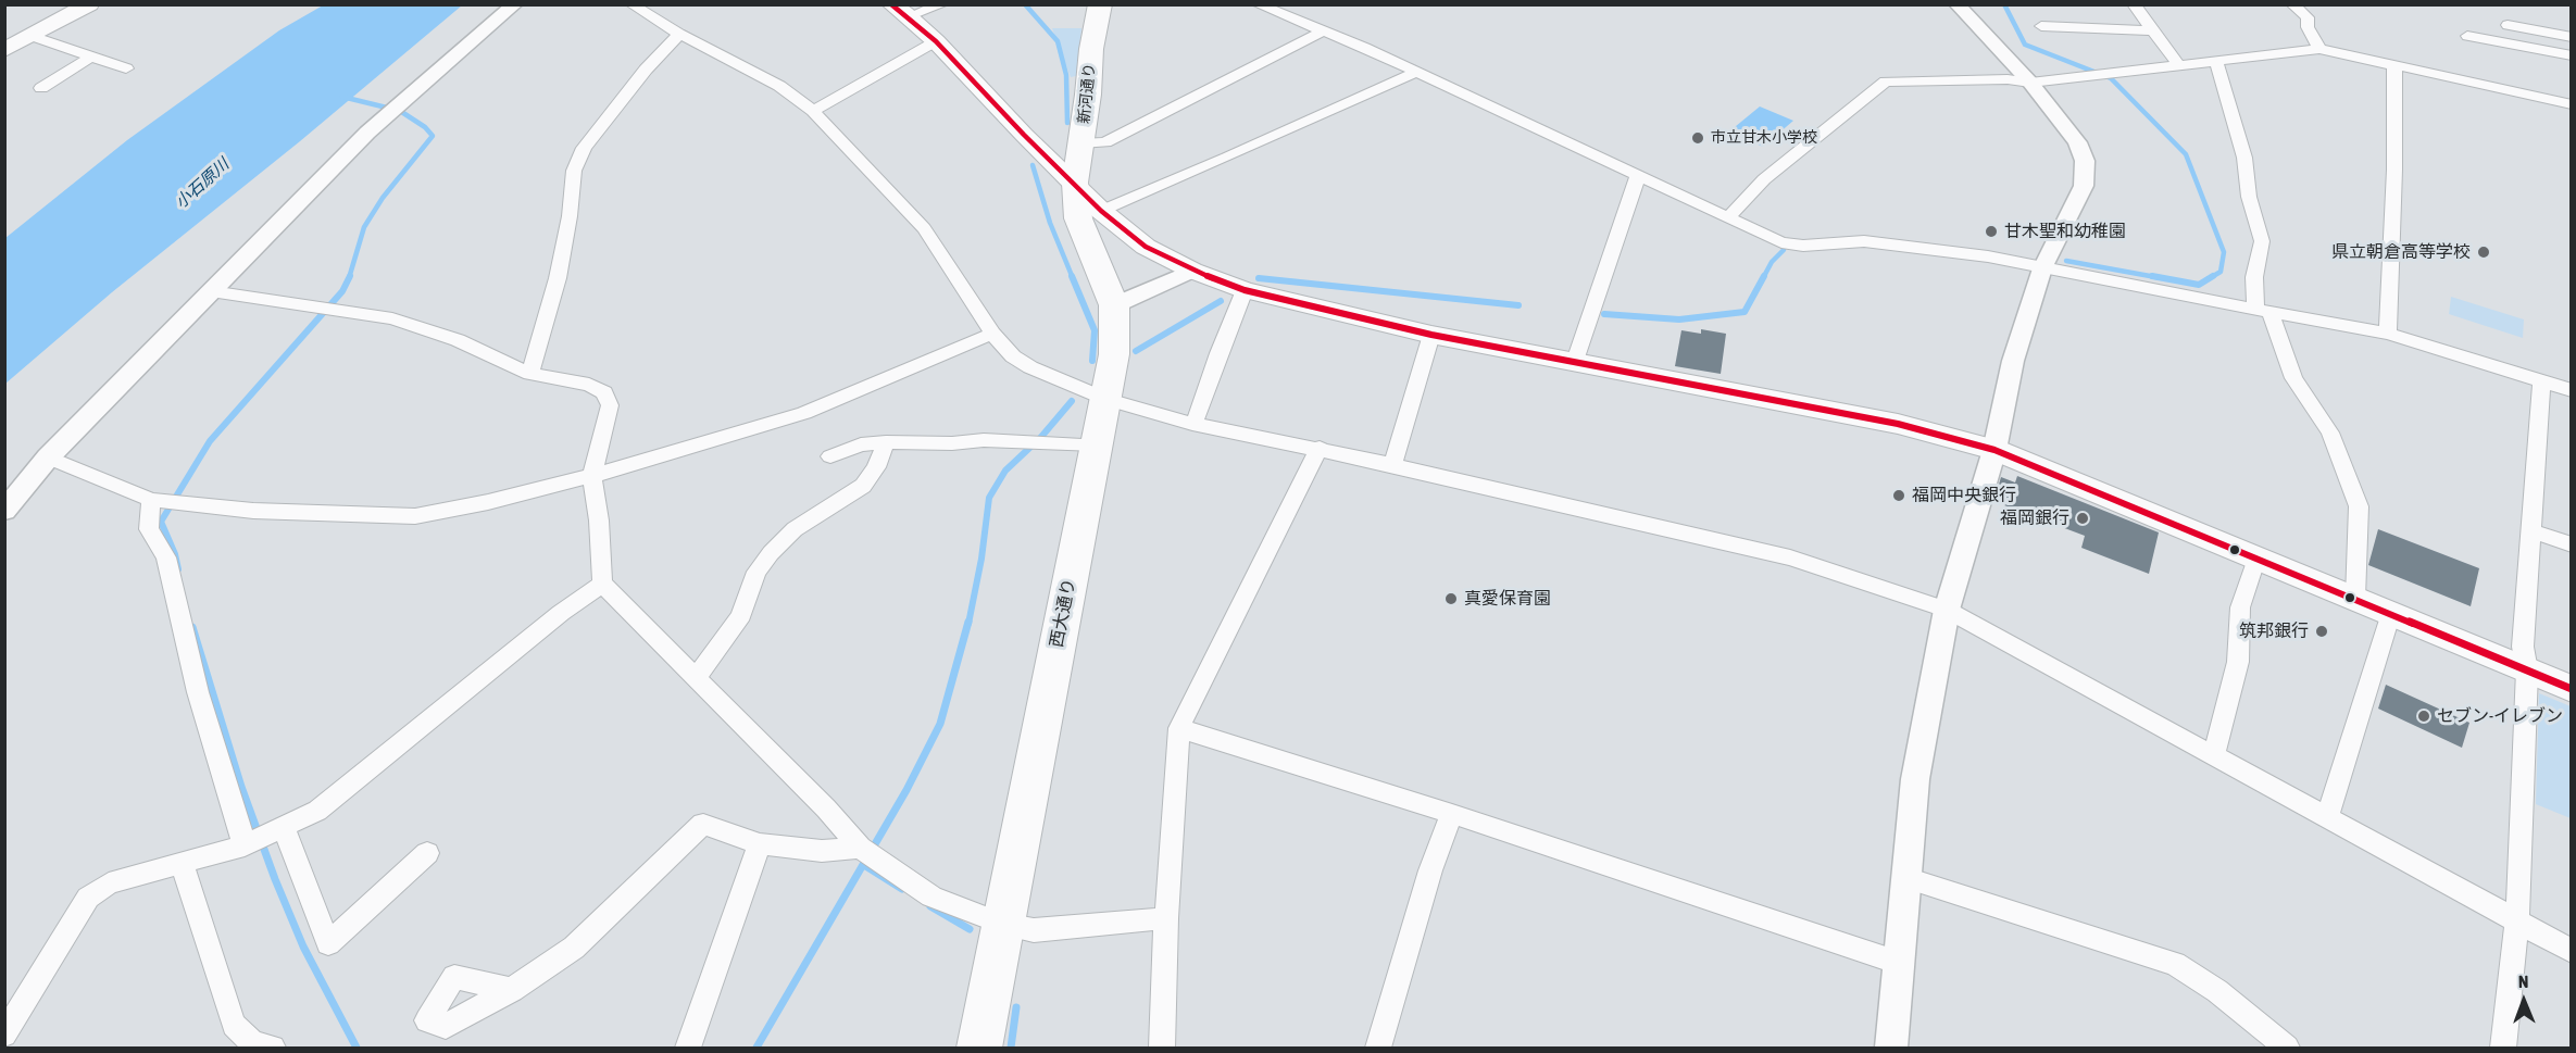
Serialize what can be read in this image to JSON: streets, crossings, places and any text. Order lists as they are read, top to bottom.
{
  "streets": {
    "highway": ["新河通り", "西大通り"]
  },
  "crossings": [
    ["新河通り", "西大通り"]
  ],
  "water": ["小石原川"],
  "places": [
    "市立甘木小学校",
    "甘木聖和幼稚園",
    "県立朝倉高等学校",
    "福岡中央銀行",
    "福岡銀行",
    "真愛保育園",
    "筑邦銀行",
    "セブン-イレブン"
  ],
  "north": "top"
}
